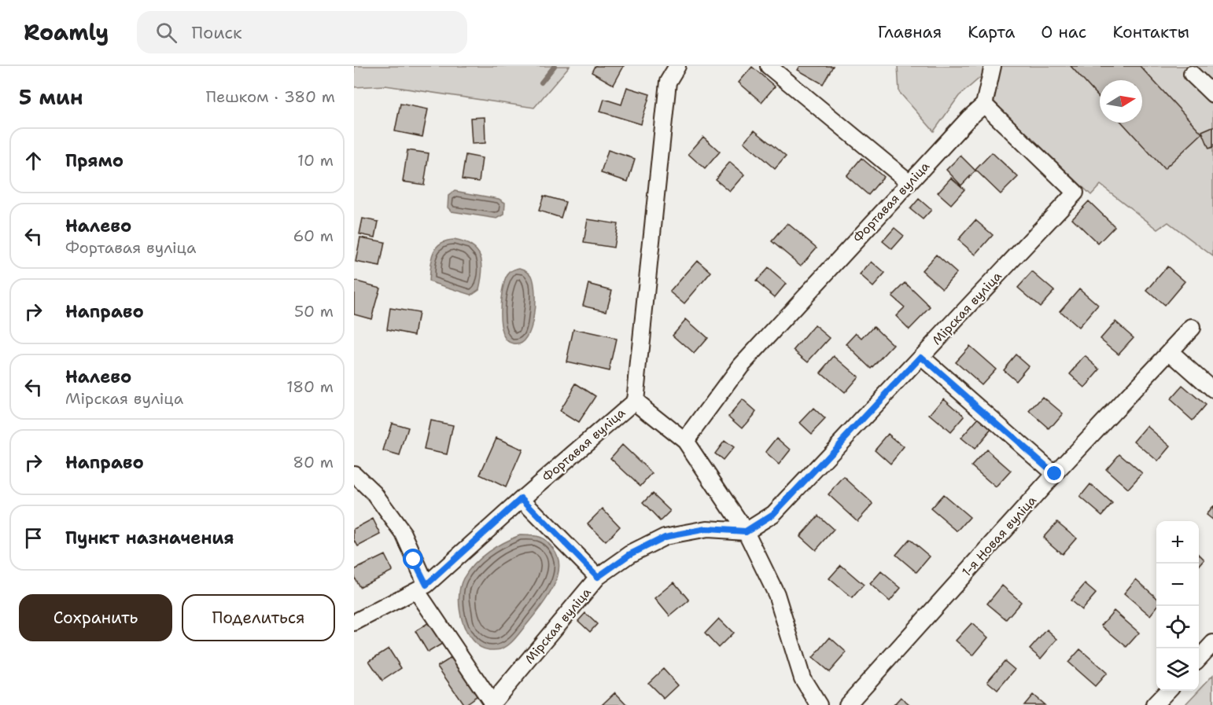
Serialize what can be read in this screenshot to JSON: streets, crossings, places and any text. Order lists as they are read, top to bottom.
{
  "streets": {
    "street": ["Фортавая вуліца", "Мірская вуліца", "1-я Новая вуліца"]
  },
  "crossings": [
    ["Фортавая вуліца", "Мірская вуліца"]
  ],
  "north": "right",
  "page": {
    "header": "Roamly",
    "search": "Поиск",
    "nav": [
      "Главная",
      "Карта",
      "О нас",
      "Контакты"
    ],
    "heading": ["5 мин", "Пешком · 380 m"],
    "list": [
      ["Прямо", "10 m"],
      ["Налево", "Фортавая вуліца", "60 m"],
      ["Направо", "50 m"],
      ["Налево", "Мірская вуліца", "180 m"],
      ["Направо", "80 m"],
      "Пункт назначения"
    ],
    "map_buttons": ["+", "−"],
    "buttons": ["Сохранить", "Поделиться"]
  }
}
